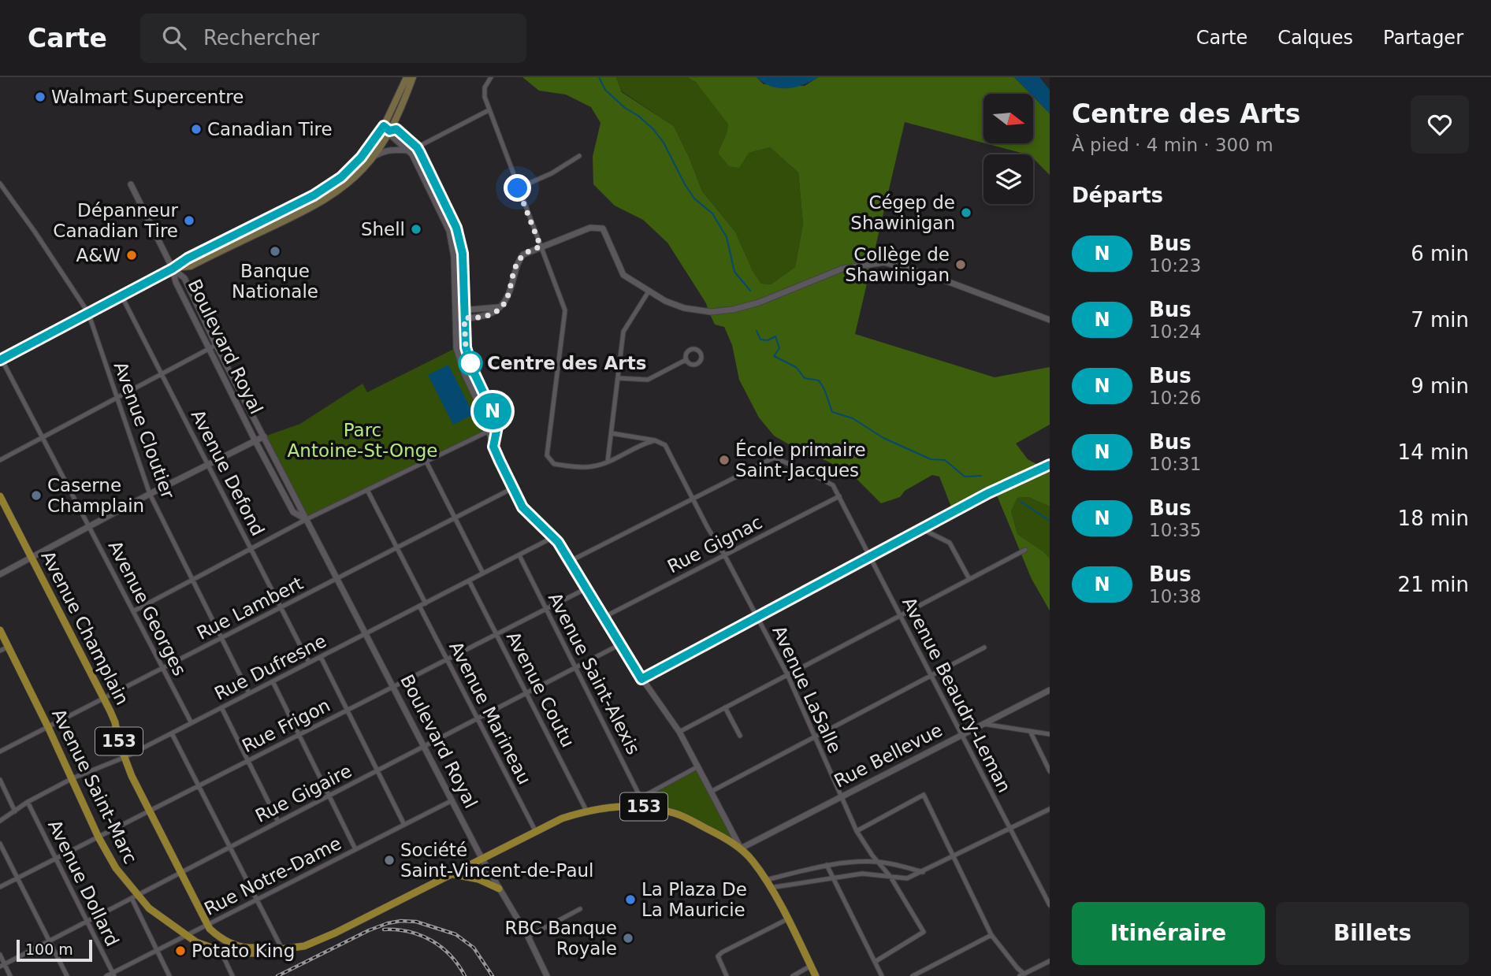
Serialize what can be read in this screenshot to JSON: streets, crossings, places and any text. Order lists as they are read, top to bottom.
{
  "streets": {
    "main road": ["Avenue Champlain", "153", "Avenue Saint-Marc"],
    "street": [
      "Boulevard Royal",
      "Avenue Cloutier",
      "Avenue Defond",
      "Rue Gignac",
      "Avenue Georges",
      "Rue Lambert",
      "Rue Dufresne",
      "Avenue Saint-Alexis",
      "Avenue Coutu",
      "Avenue LaSalle",
      "Avenue Beaudry-Leman",
      "Avenue Marineau",
      "Rue Frigon",
      "Rue Bellevue",
      "Rue Gigaire",
      "Rue Notre-Dame",
      "Avenue Dollard"
    ]
  },
  "crossings": [
    ["Boulevard Royal", "Rue Lambert"],
    ["Boulevard Royal", "Rue Dufresne"],
    ["Boulevard Royal", "Rue Frigon"],
    ["Boulevard Royal", "153"],
    ["Boulevard Royal", "Rue Gigaire"],
    ["Boulevard Royal", "Rue Notre-Dame"],
    ["Avenue Cloutier", "Rue Lambert"],
    ["Avenue Cloutier", "Rue Dufresne"],
    ["Avenue Defond", "Rue Lambert"],
    ["Avenue Defond", "Rue Dufresne"],
    ["Rue Gignac", "Avenue LaSalle"],
    ["Rue Gignac", "Avenue Beaudry-Leman"],
    ["Avenue Georges", "Rue Lambert"],
    ["Avenue Georges", "Rue Dufresne"],
    ["Rue Lambert", "Avenue Champlain"],
    ["Rue Lambert", "Avenue Saint-Marc"],
    ["Avenue Champlain", "Rue Dufresne"],
    ["Avenue Champlain", "Rue Frigon"],
    ["Avenue Champlain", "153"],
    ["Avenue Champlain", "Rue Gigaire"],
    ["Avenue Champlain", "Rue Notre-Dame"],
    ["Rue Dufresne", "Avenue Saint-Alexis"],
    ["Rue Dufresne", "Avenue Coutu"],
    ["Rue Dufresne", "Avenue Marineau"],
    ["Rue Dufresne", "Avenue Saint-Marc"],
    ["Rue Dufresne", "Avenue Dollard"],
    ["Avenue Saint-Alexis", "Rue Frigon"],
    ["Avenue Saint-Alexis", "153"],
    ["Avenue Saint-Alexis", "Rue Gigaire"],
    ["Avenue Coutu", "Rue Frigon"],
    ["Avenue Coutu", "153"],
    ["Avenue Coutu", "Rue Gigaire"],
    ["Avenue LaSalle", "Rue Bellevue"],
    ["Avenue Beaudry-Leman", "Rue Bellevue"],
    ["Avenue Marineau", "Rue Frigon"],
    ["Avenue Marineau", "153"],
    ["Avenue Marineau", "Rue Gigaire"],
    ["Rue Frigon", "Avenue Saint-Marc"],
    ["Rue Frigon", "Avenue Dollard"],
    ["153", "Rue Bellevue"],
    ["153", "Avenue Saint-Marc"],
    ["153", "Rue Notre-Dame"],
    ["Avenue Saint-Marc", "Rue Gigaire"],
    ["Avenue Saint-Marc", "Rue Notre-Dame"],
    ["Rue Gigaire", "Avenue Dollard"],
    ["Rue Notre-Dame", "Avenue Dollard"]
  ],
  "parks": ["Parc Antoine-St-Onge"],
  "places": [
    "Walmart Supercentre",
    "Canadian Tire",
    "Cégep de Shawinigan",
    "Dépanneur Canadian Tire",
    "Shell",
    "Banque Nationale",
    "A&W",
    "Collège de Shawinigan",
    "Centre des Arts",
    "École primaire Saint-Jacques",
    "Caserne Champlain",
    "Société Saint-Vincent-de-Paul",
    "La Plaza De La Mauricie",
    "RBC Banque Royale",
    "Potato King"
  ],
  "lines": ["bus line N"],
  "scale_bar": "100 m",
  "north": "right",
  "page": {
    "header": "Carte",
    "search": "Rechercher",
    "nav": ["Carte", "Calques", "Partager"],
    "on_map": "N",
    "heading": [
      ["Centre des Arts", "À pied · 4 min · 300 m"],
      "Départs"
    ],
    "list": [
      {
        "mark": "N",
        "name": "Bus",
        "note": "10:23",
        "value": "6 min"
      },
      {
        "mark": "N",
        "name": "Bus",
        "note": "10:24",
        "value": "7 min"
      },
      {
        "mark": "N",
        "name": "Bus",
        "note": "10:26",
        "value": "9 min"
      },
      {
        "mark": "N",
        "name": "Bus",
        "note": "10:31",
        "value": "14 min"
      },
      {
        "mark": "N",
        "name": "Bus",
        "note": "10:35",
        "value": "18 min"
      },
      {
        "mark": "N",
        "name": "Bus",
        "note": "10:38",
        "value": "21 min"
      }
    ],
    "buttons": ["Itinéraire", "Billets"],
    "scale": "100 m"
  }
}
